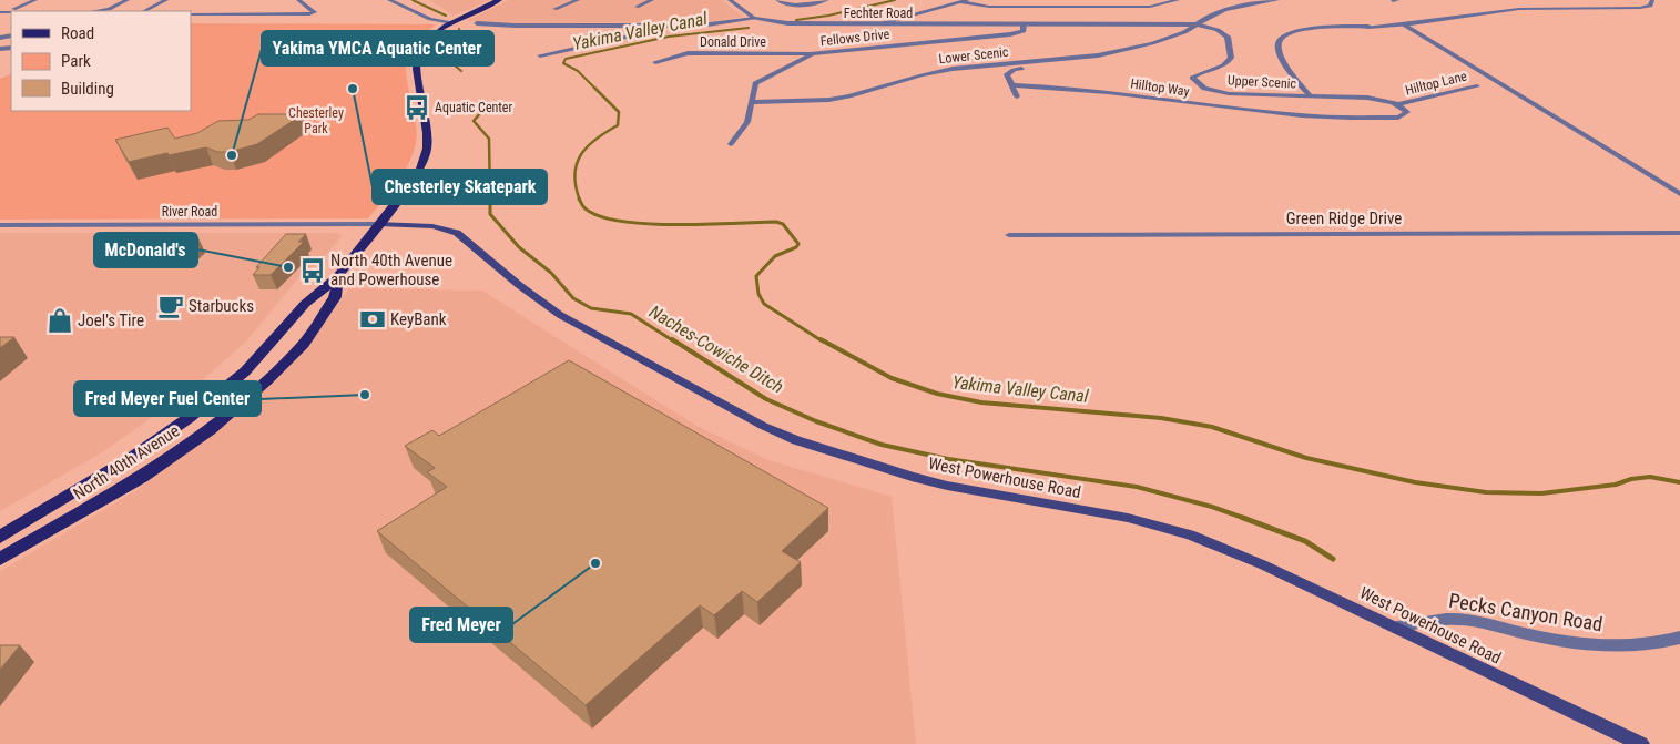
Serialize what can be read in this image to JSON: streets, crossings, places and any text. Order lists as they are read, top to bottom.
{
  "streets": {
    "main road": ["North 40th Avenue", "West Powerhouse Road"],
    "street": [
      "Fechter Road",
      "Fellows Drive",
      "Donald Drive",
      "Lower Scenic",
      "Upper Scenic",
      "Hilltop Lane",
      "Hilltop Way",
      "River Road",
      "Green Ridge Drive",
      "Pecks Canyon Road"
    ]
  },
  "crossings": [
    ["Fechter Road", "Fellows Drive"],
    ["Fechter Road", "Lower Scenic"],
    ["Fechter Road", "Upper Scenic"],
    ["Fellows Drive", "Donald Drive"],
    ["Fellows Drive", "Lower Scenic"],
    ["Lower Scenic", "Upper Scenic"],
    ["Lower Scenic", "Hilltop Way"],
    ["Hilltop Lane", "Hilltop Way"],
    ["River Road", "North 40th Avenue"],
    ["River Road", "West Powerhouse Road"],
    ["North 40th Avenue", "West Powerhouse Road"],
    ["West Powerhouse Road", "Pecks Canyon Road"]
  ],
  "water": ["Yakima Valley Canal", "Naches-Cowiche Ditch"],
  "parks": ["Chesterley Park"],
  "places": {
    "other": [
      "Chesterley Skatepark",
      "Yakima YMCA Aquatic Center",
      "McDonald's",
      "Fred Meyer Fuel Center",
      "Fred Meyer"
    ],
    "bus stop": ["Aquatic Center", "North 40th Avenue and Powerhouse"],
    "cafe": ["Starbucks"],
    "bank": ["KeyBank"],
    "shop": ["Joel's Tire"]
  },
  "legend": ["Road", "Park", "Building"]
}
